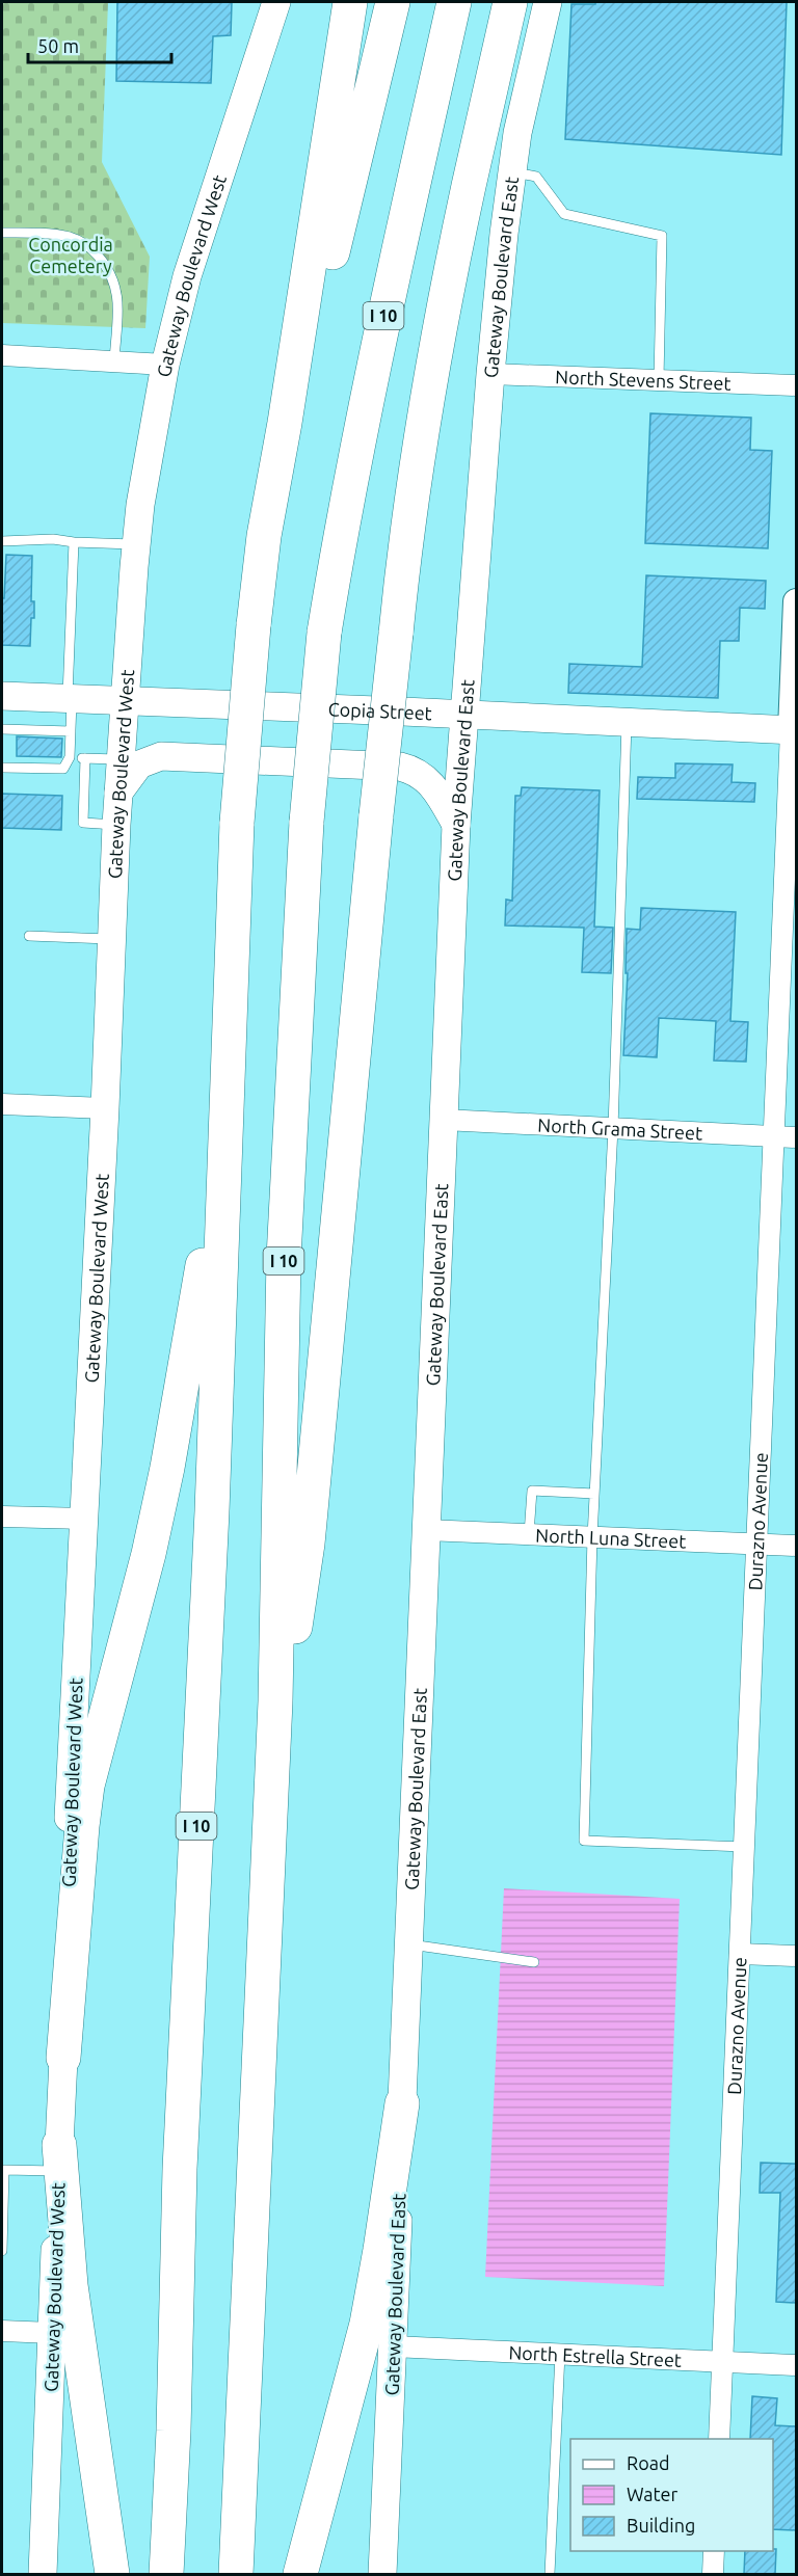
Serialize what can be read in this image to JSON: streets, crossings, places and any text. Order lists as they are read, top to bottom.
{
  "streets": {
    "highway": ["I 10"],
    "main road": ["Gateway Boulevard West", "Gateway Boulevard East", "Copia Street"],
    "street": [
      "North Stevens Street",
      "North Grama Street",
      "Durazno Avenue",
      "North Luna Street",
      "North Estrella Street"
    ]
  },
  "crossings": [
    ["Gateway Boulevard West", "Copia Street"],
    ["Gateway Boulevard East", "North Stevens Street"],
    ["Gateway Boulevard East", "Copia Street"],
    ["Gateway Boulevard East", "North Grama Street"],
    ["Gateway Boulevard East", "North Luna Street"],
    ["Gateway Boulevard East", "North Estrella Street"],
    ["Copia Street", "Durazno Avenue"],
    ["North Grama Street", "Durazno Avenue"],
    ["Durazno Avenue", "North Luna Street"],
    ["Durazno Avenue", "North Estrella Street"]
  ],
  "parks": ["Concordia Cemetery"],
  "legend": ["Road", "Water", "Building"],
  "scale_bar": "50 m"
}
